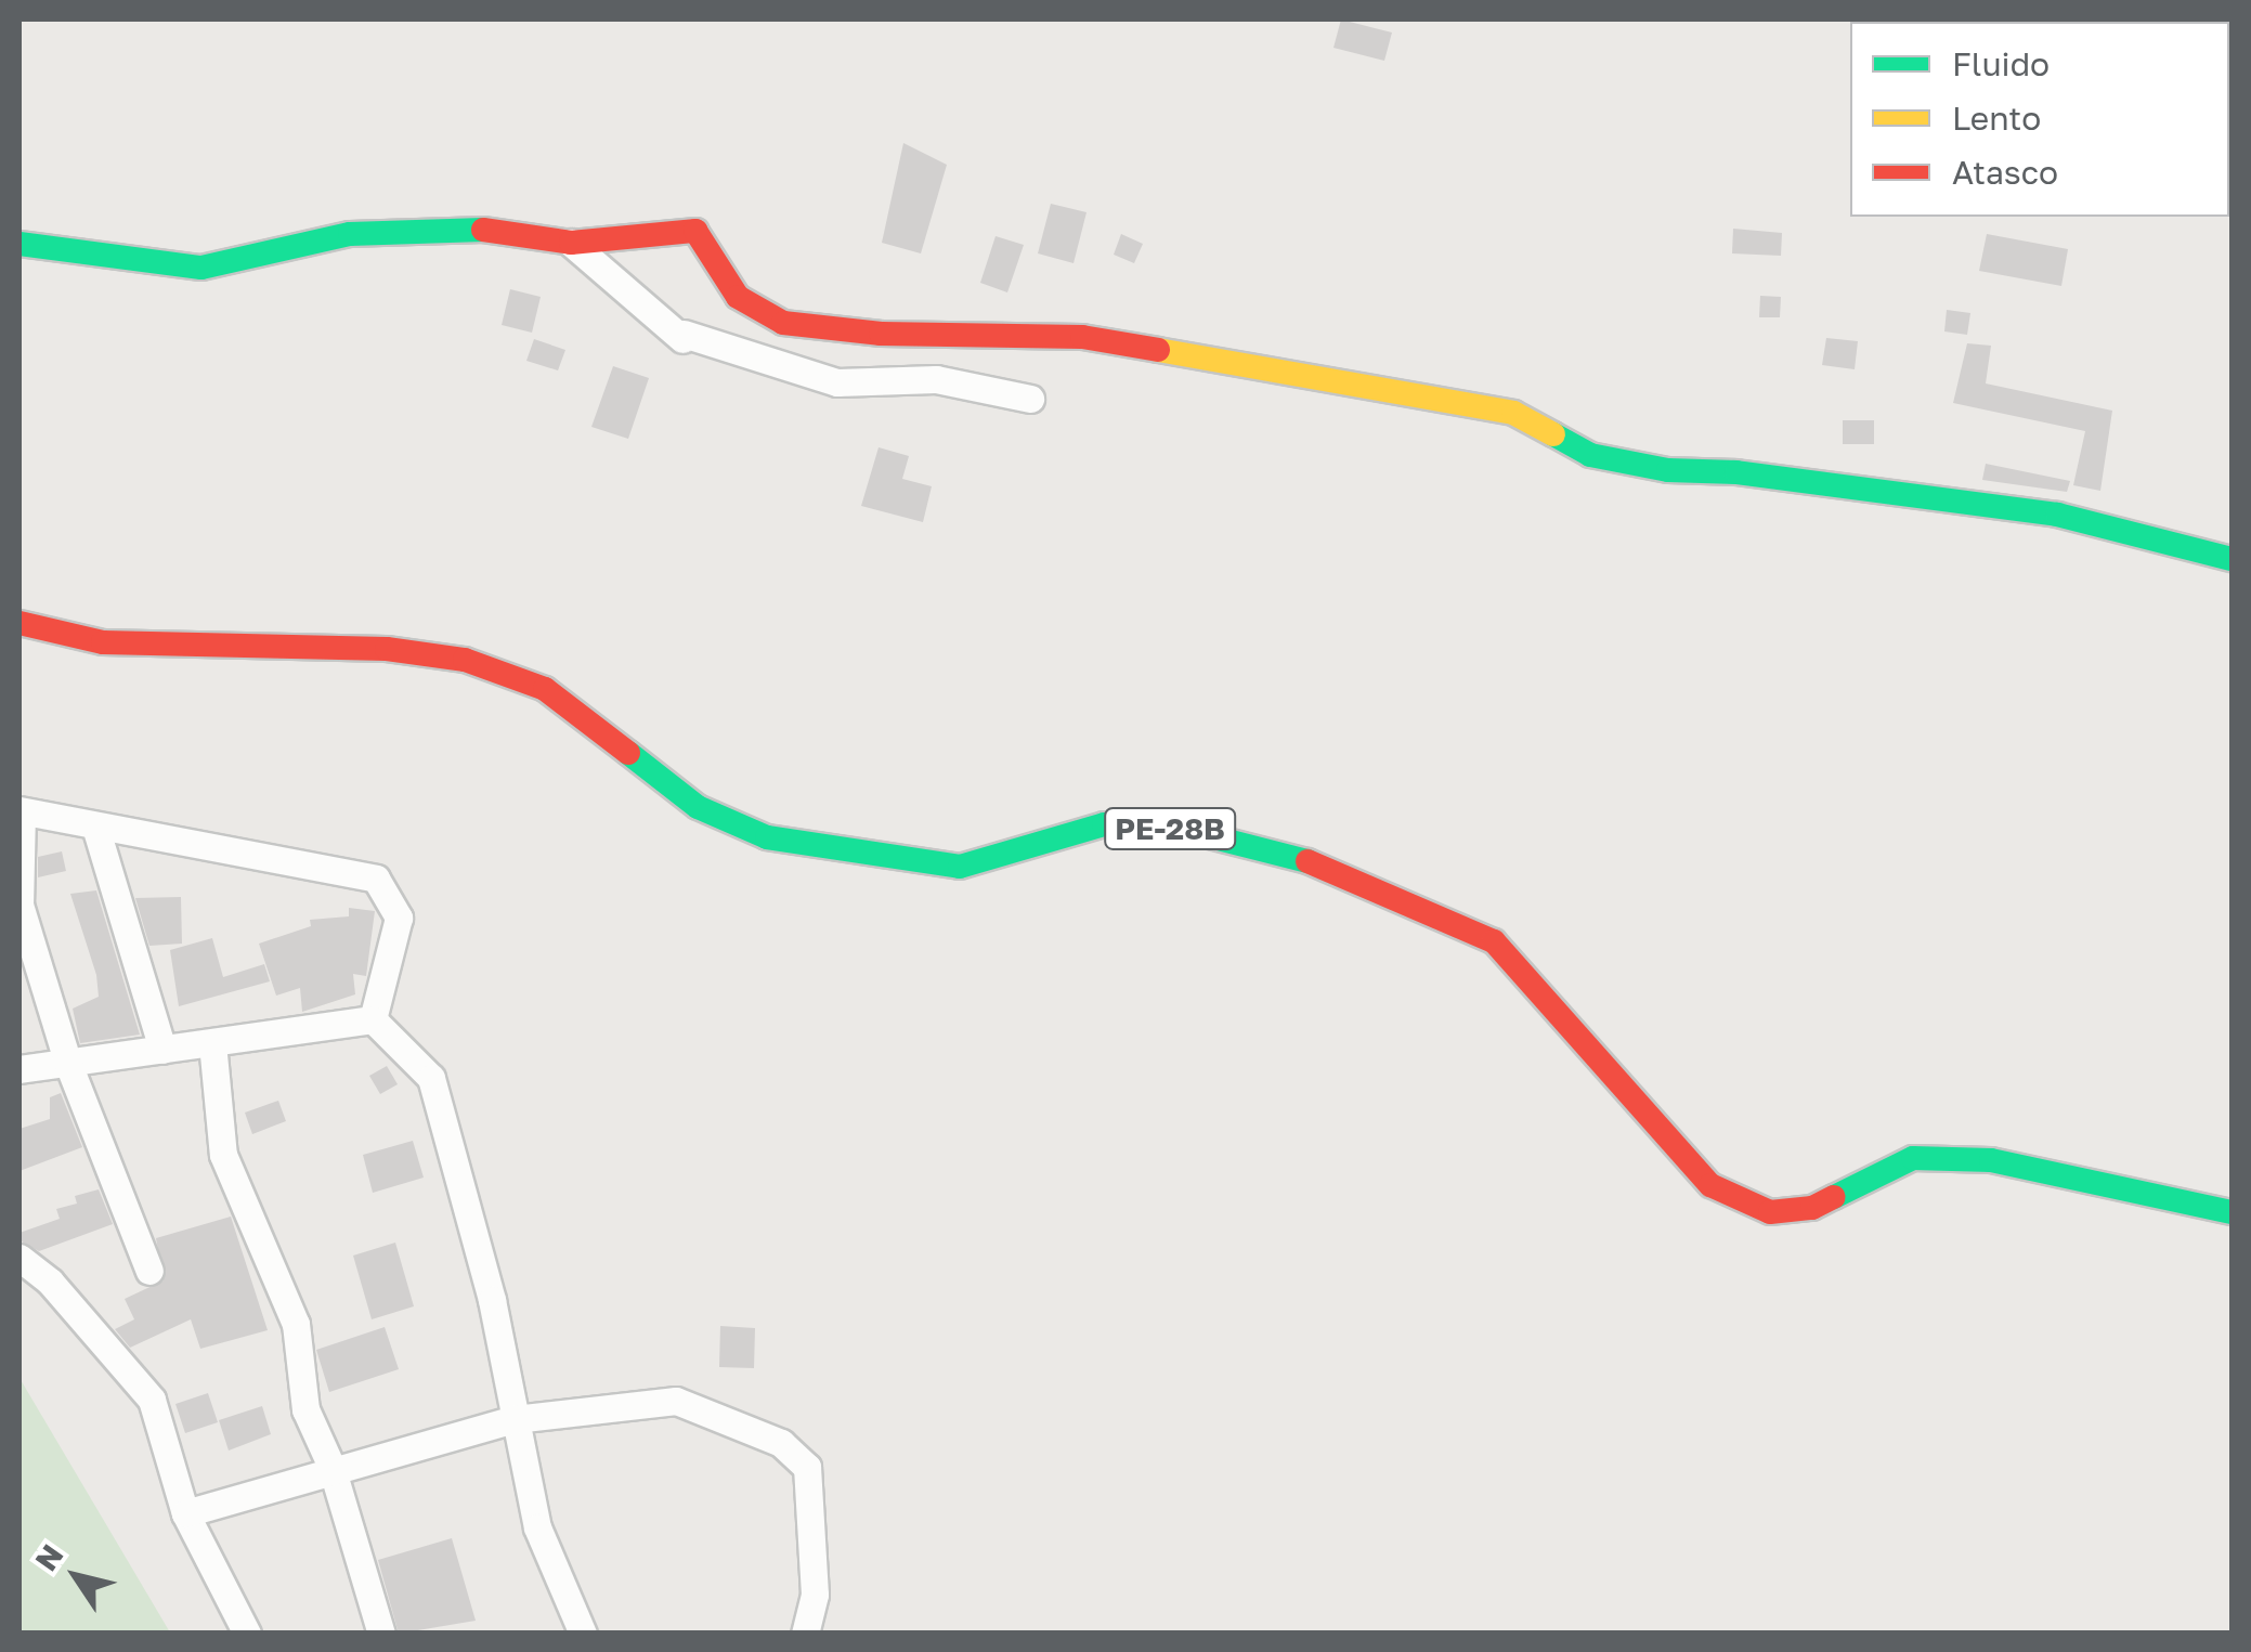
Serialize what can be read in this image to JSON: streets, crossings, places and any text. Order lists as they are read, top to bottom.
{
  "streets": {
    "main road": ["PE-28B"]
  },
  "legend": ["Fluido", "Lento", "Atasco"],
  "north": "top left"
}
